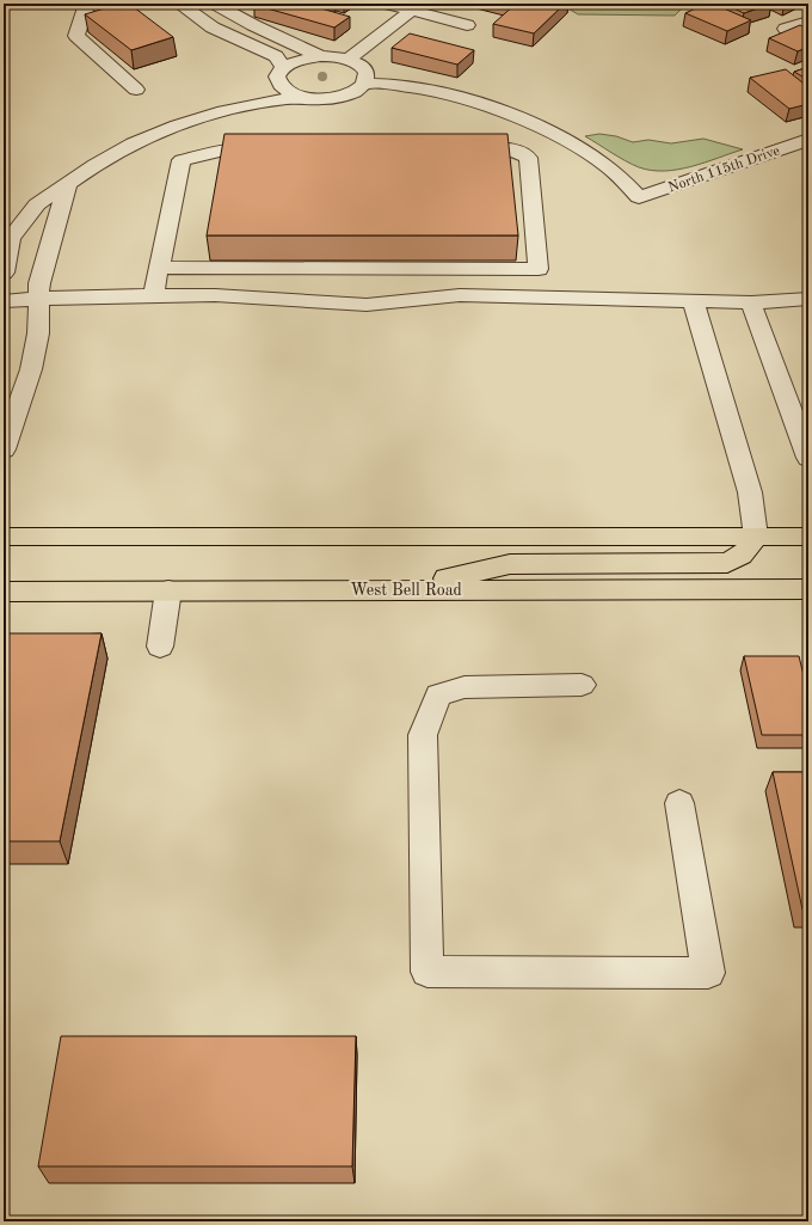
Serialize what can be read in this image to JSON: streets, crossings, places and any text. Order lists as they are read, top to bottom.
{
  "streets": {
    "main road": ["West Bell Road"],
    "street": ["North 115th Drive"]
  }
}
